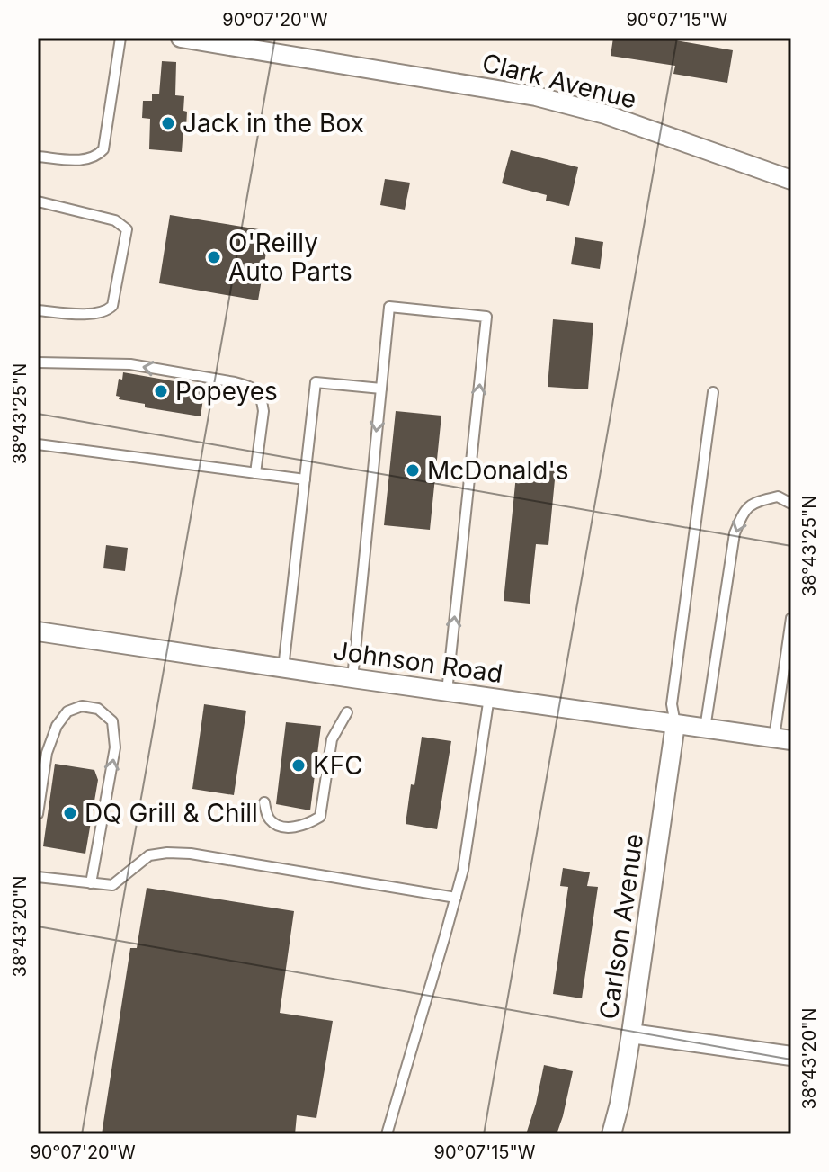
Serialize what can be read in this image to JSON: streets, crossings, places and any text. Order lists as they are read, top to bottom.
{
  "streets": {
    "street": ["Clark Avenue", "Johnson Road", "Carlson Avenue"]
  },
  "crossings": [
    ["Johnson Road", "Carlson Avenue"]
  ],
  "places": [
    "Jack in the Box",
    "O'Reilly Auto Parts",
    "Popeyes",
    "McDonald's",
    "KFC",
    "DQ Grill & Chill"
  ],
  "coordinates": [
    "90°07'20\"W",
    "90°07'15\"W",
    "38°43'25\"N",
    "38°43'20\"N"
  ]
}
